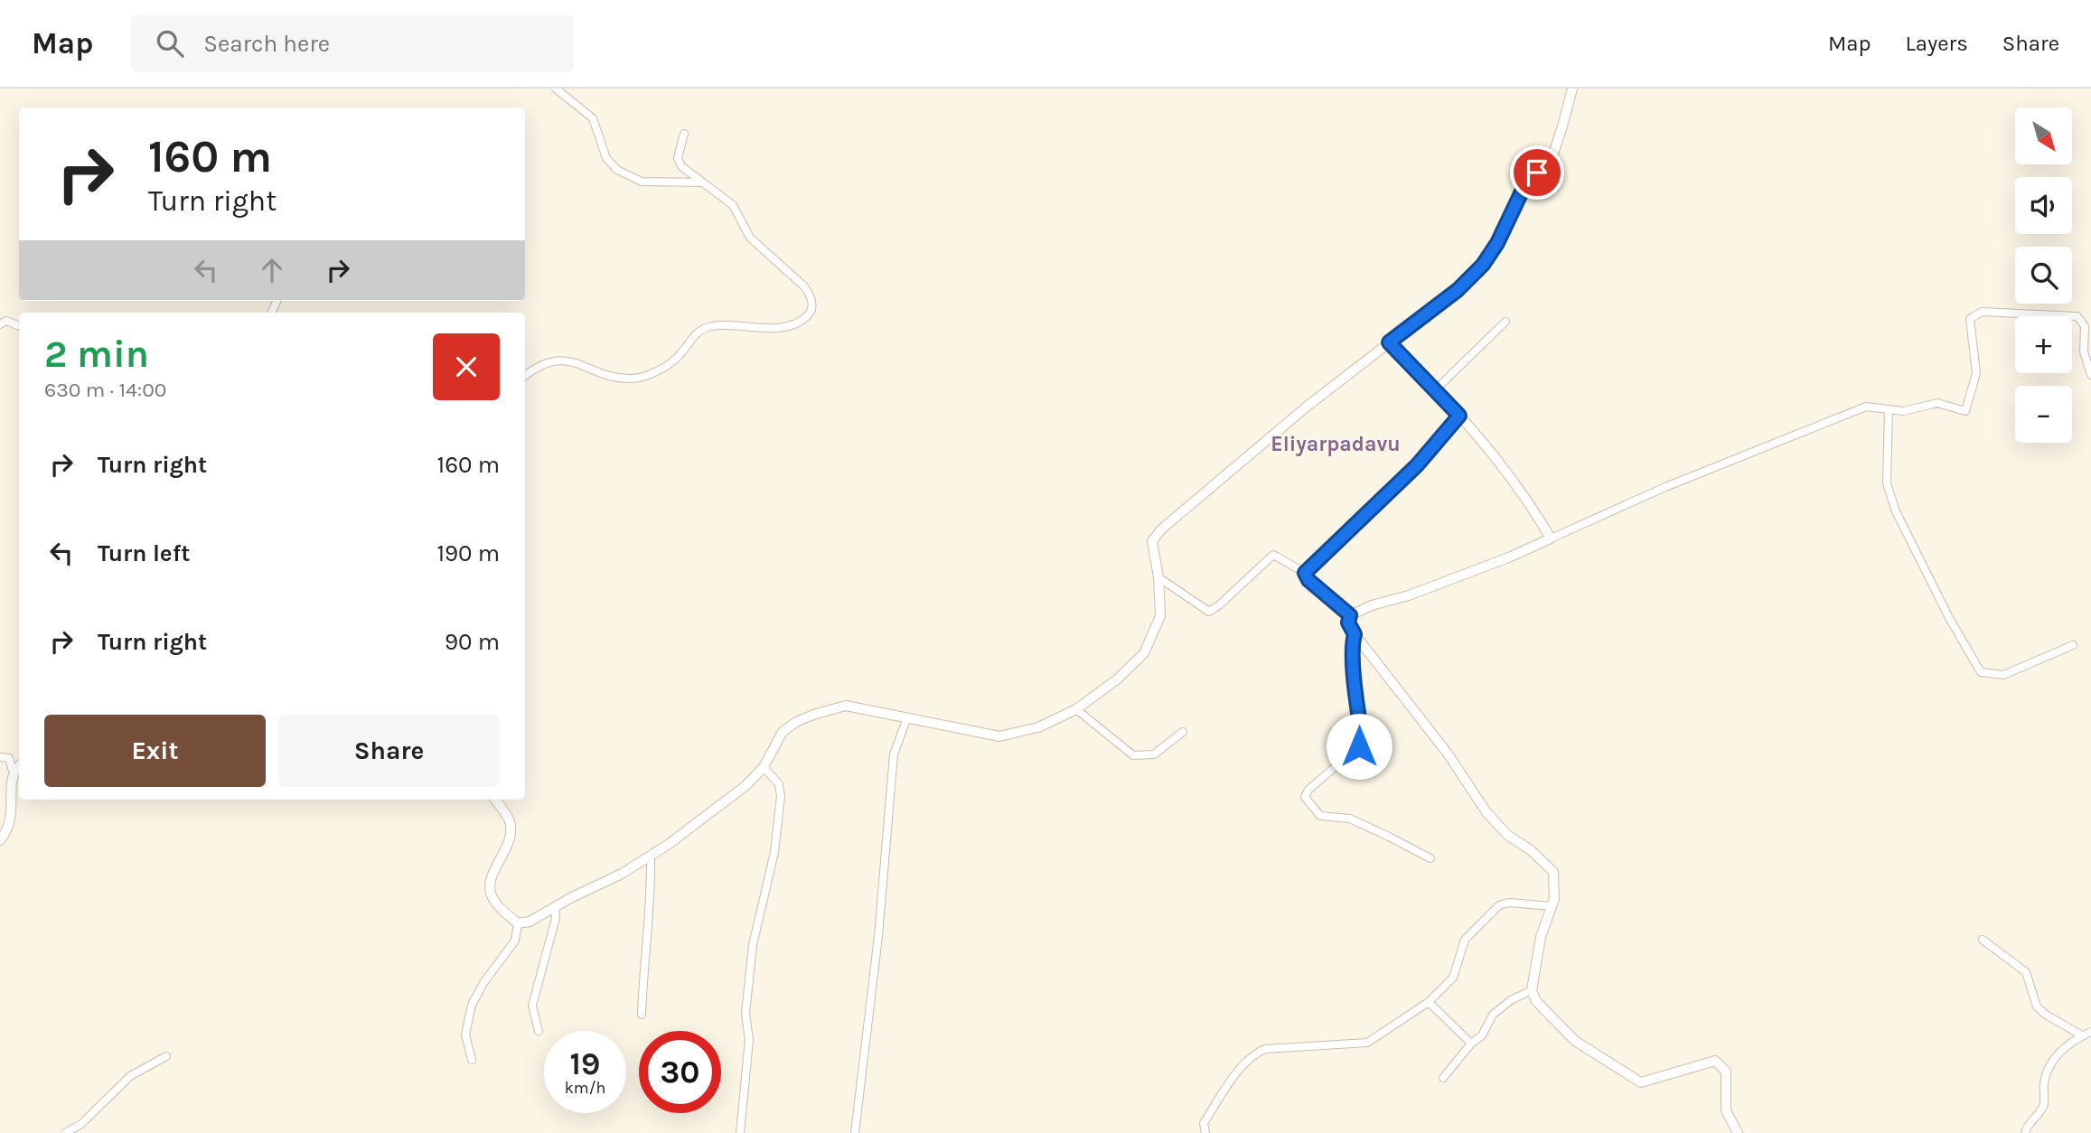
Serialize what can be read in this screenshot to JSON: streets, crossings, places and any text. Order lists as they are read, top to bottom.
{
  "districts": ["Eliyarpadavu"],
  "north": "bottom right",
  "page": {
    "header": "Map",
    "search": "Search here",
    "nav": ["Map", "Layers", "Share"],
    "map_buttons": ["+", "−"],
    "turn": ["160 m", "Turn right"],
    "heading": ["2 min", "630 m · 14:00"],
    "list": [
      {
        "name": "Turn right",
        "value": "160 m"
      },
      {
        "name": "Turn left",
        "value": "190 m"
      },
      {
        "name": "Turn right",
        "value": "90 m"
      }
    ],
    "buttons": ["Exit", "Share"],
    "speed": "19 km/h",
    "limit": "30"
  }
}
